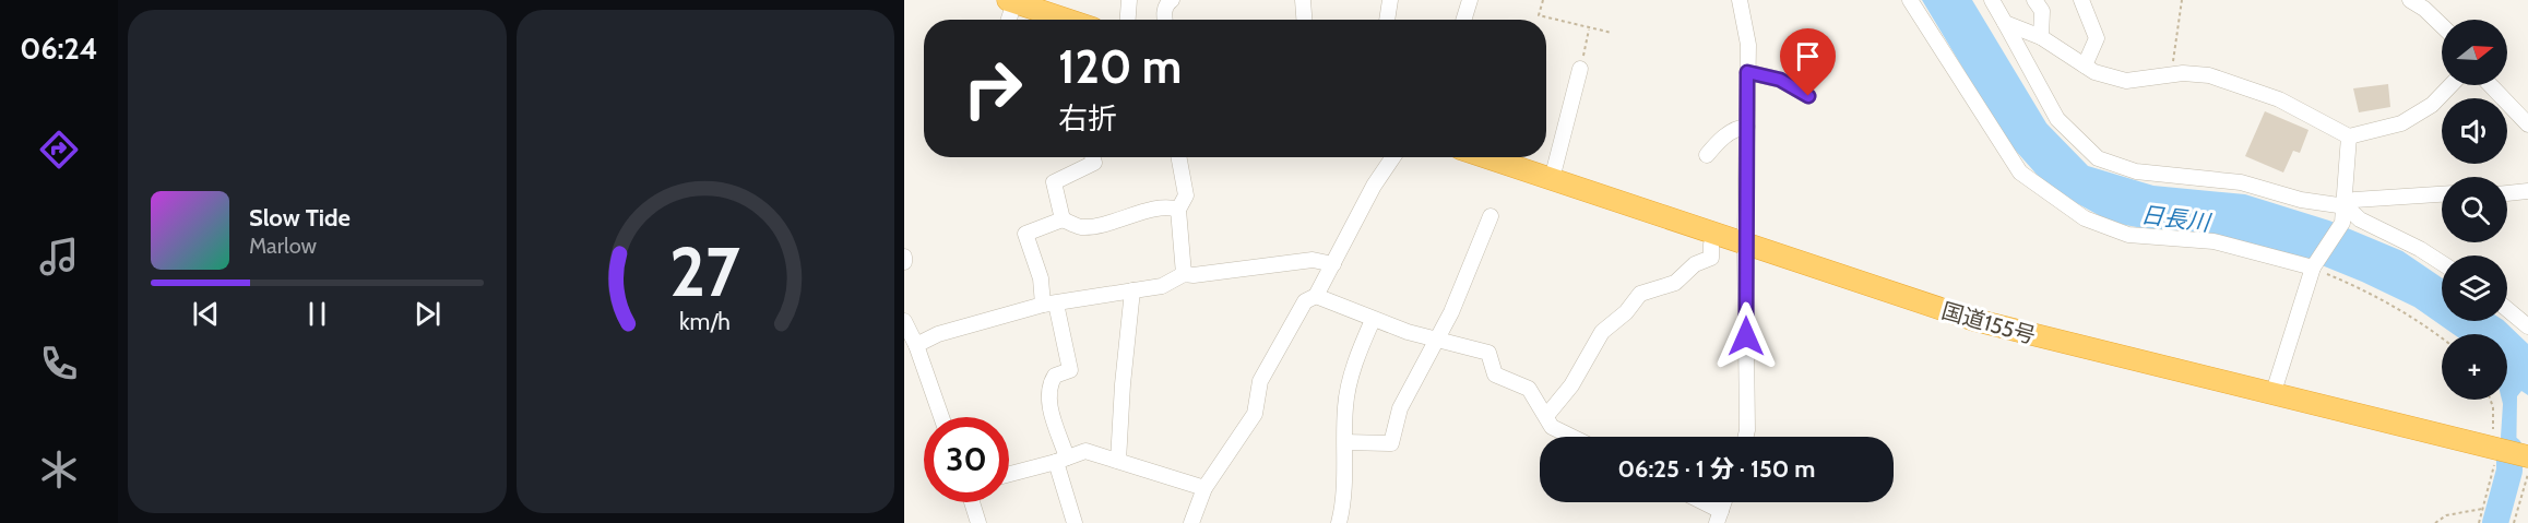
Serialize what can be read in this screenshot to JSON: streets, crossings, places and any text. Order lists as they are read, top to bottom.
{
  "streets": {
    "highway": ["国道155号"]
  },
  "water": ["日長川"],
  "north": "right",
  "page": {
    "tabs": "06:24",
    "map_buttons": "+",
    "turn": ["120 m", "右折"],
    "song": ["Slow Tide", "Marlow"],
    "limit": "30",
    "trip": "06:25 · 1 分 · 150 m",
    "gauge": ["27", "km/h"]
  }
}
